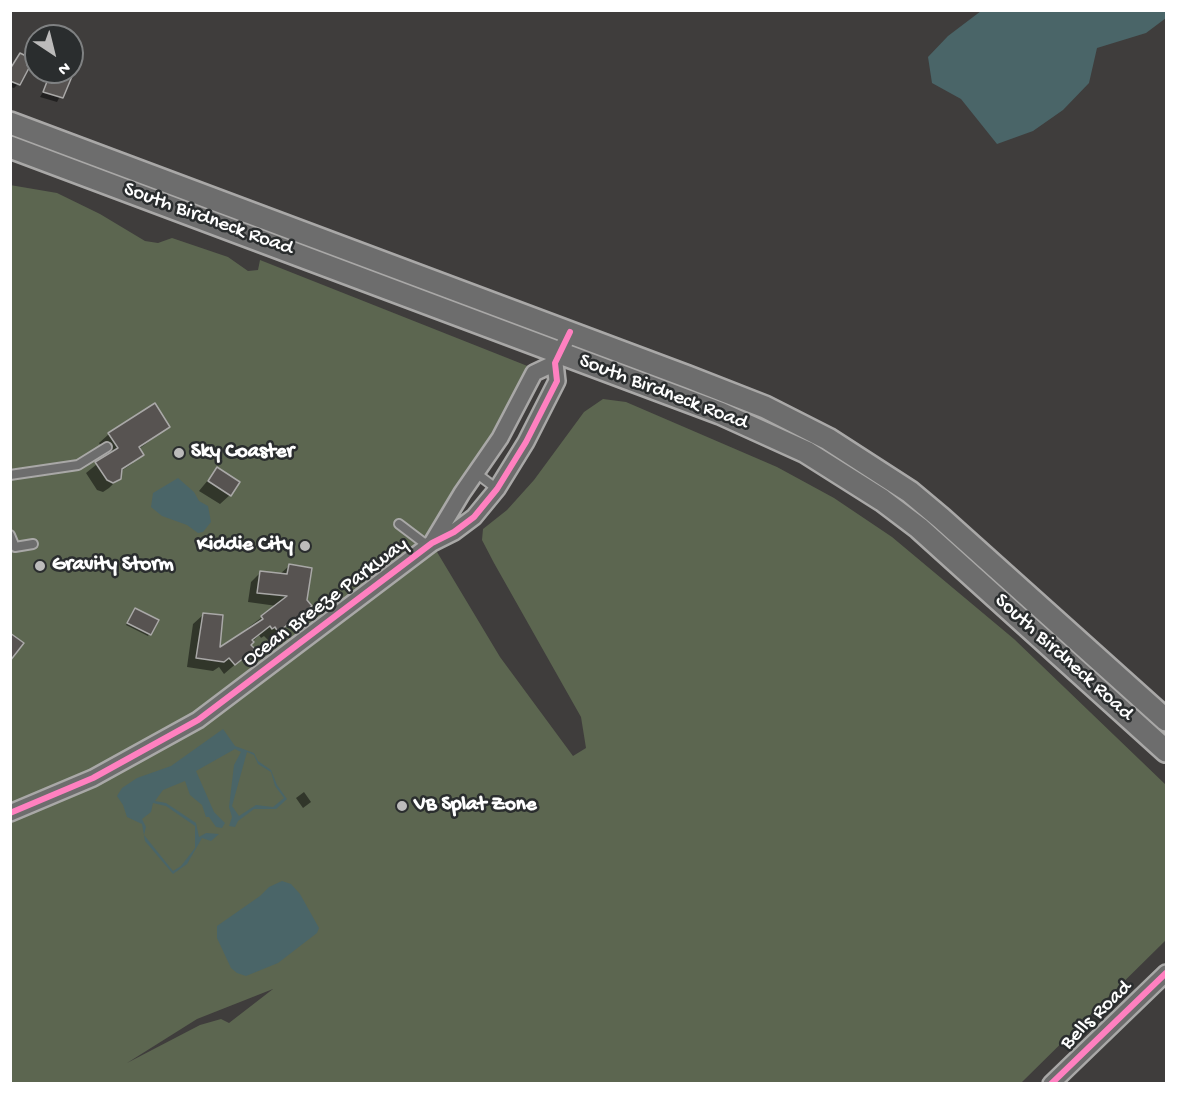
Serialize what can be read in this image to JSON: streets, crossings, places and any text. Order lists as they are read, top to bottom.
{
  "streets": {
    "main road": ["South Birdneck Road"],
    "street": ["Ocean Breeze Parkway", "Bells Road"]
  },
  "crossings": [
    ["South Birdneck Road", "Ocean Breeze Parkway"]
  ],
  "places": [
    "Sky Coaster",
    "Kiddie City",
    "Gravity Storm",
    "VB Splat Zone"
  ],
  "north": "bottom right"
}
